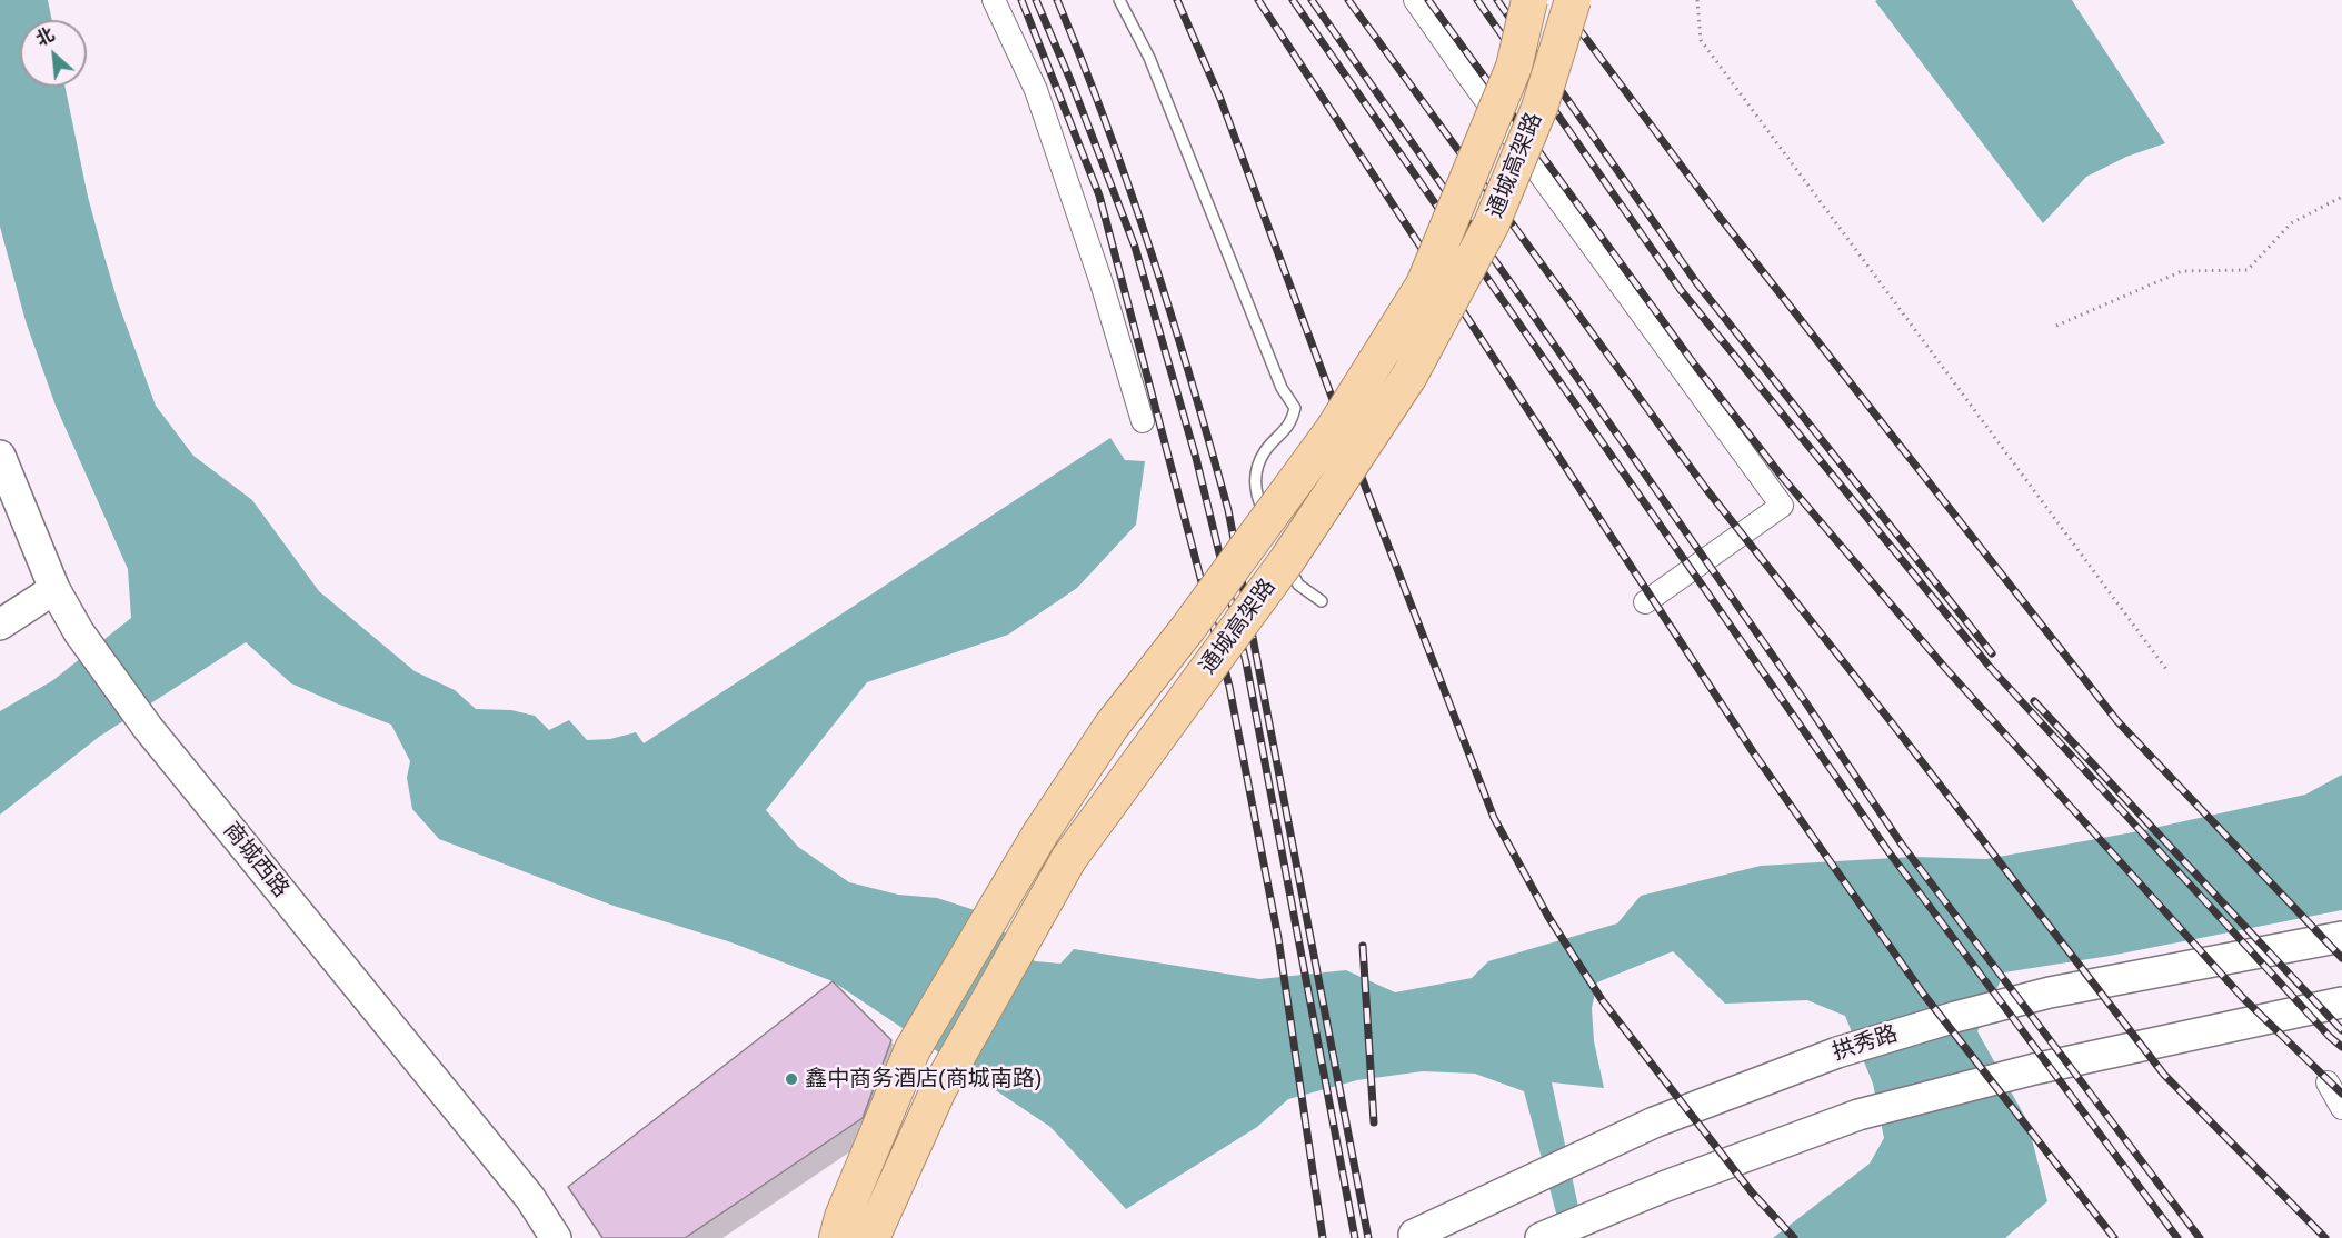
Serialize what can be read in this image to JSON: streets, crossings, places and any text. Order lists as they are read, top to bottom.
{
  "streets": {
    "highway": ["通城高架路"],
    "main road": ["商城西路", "拱秀路"]
  },
  "places": ["鑫中商务酒店(商城南路)"],
  "north": "top left"
}
